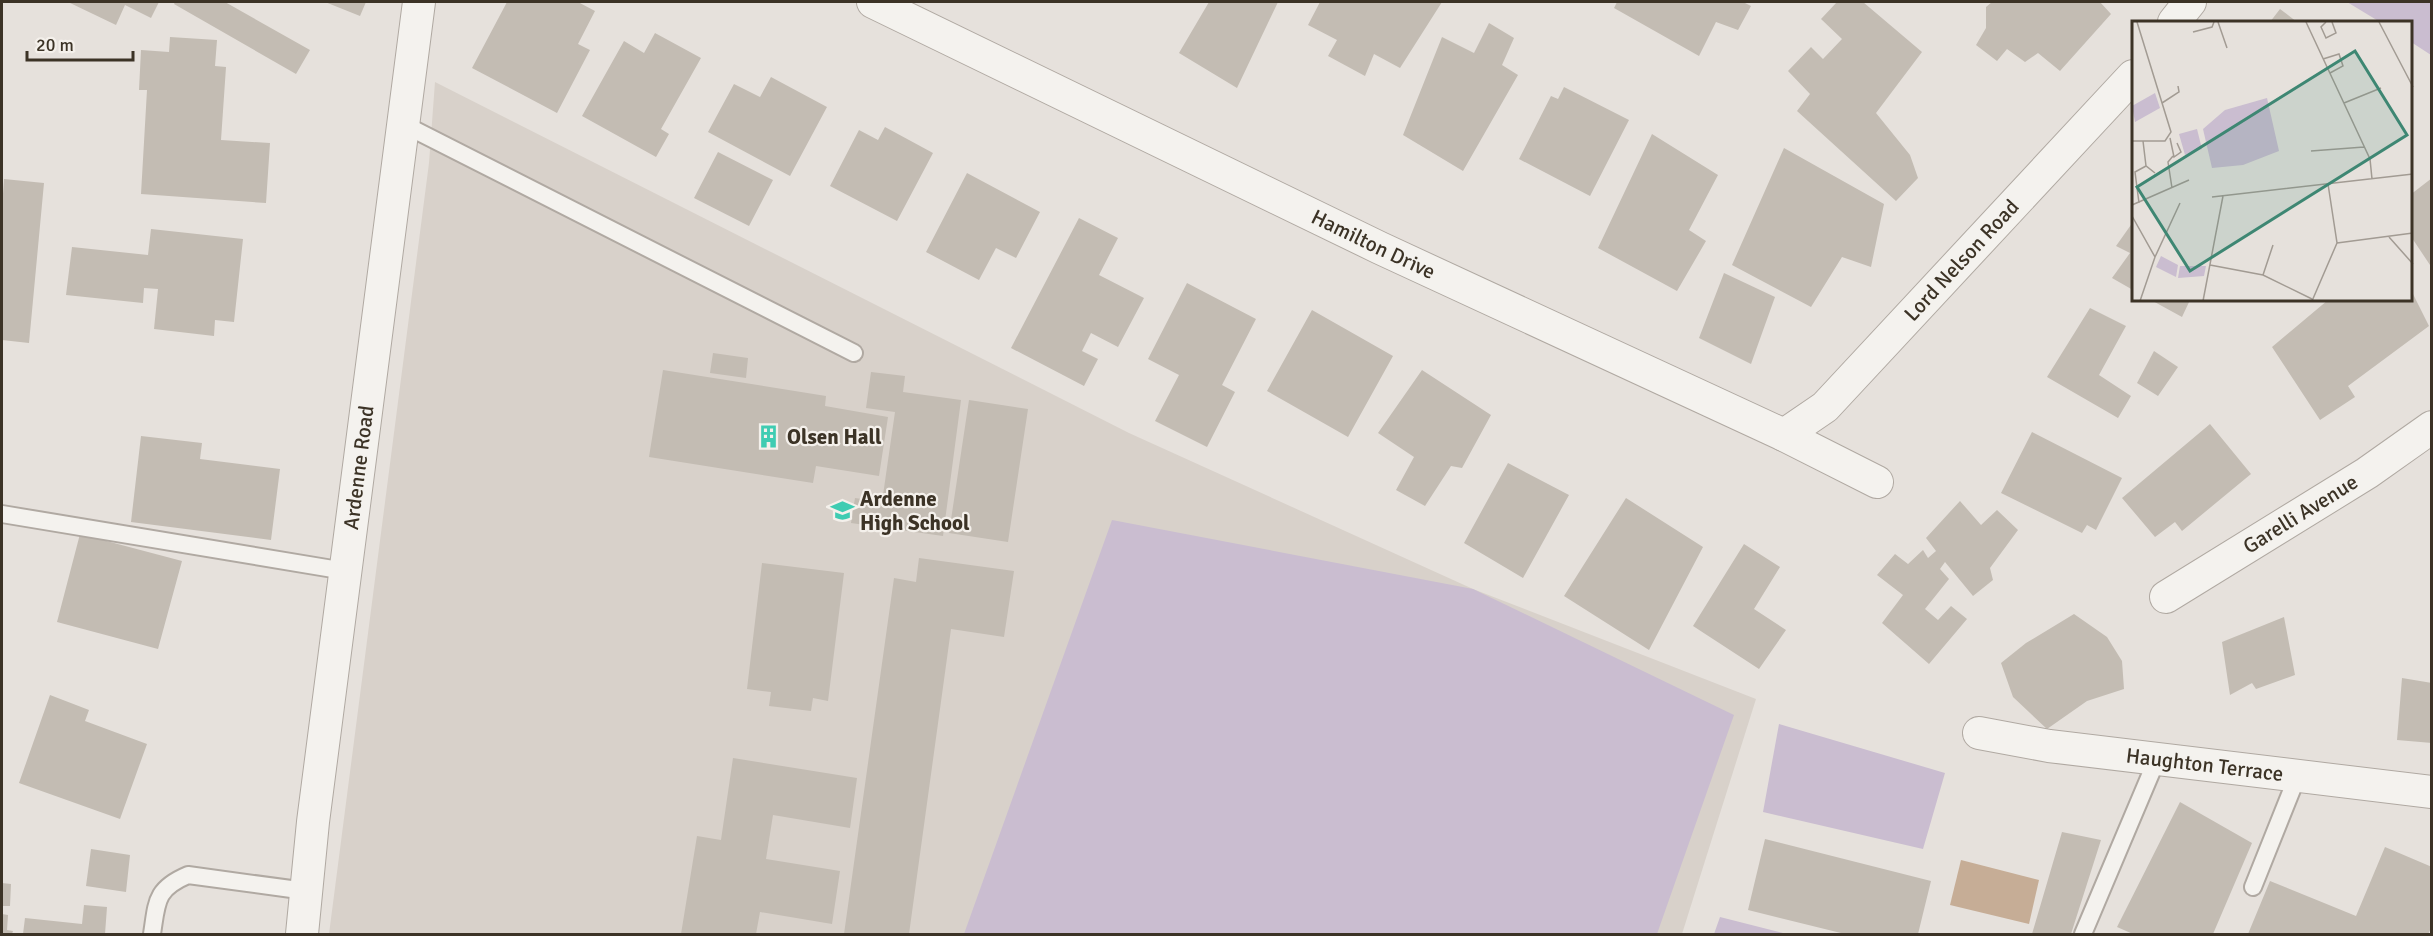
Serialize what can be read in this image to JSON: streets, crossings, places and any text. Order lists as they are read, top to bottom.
{
  "streets": {
    "street": [
      "Hamilton Drive",
      "Lord Nelson Road",
      "Ardenne Road",
      "Garelli Avenue",
      "Haughton Terrace"
    ]
  },
  "crossings": [
    ["Hamilton Drive", "Lord Nelson Road"]
  ],
  "places": {
    "building": ["Olsen Hall"],
    "school or university": ["Ardenne High School"]
  },
  "scale_bar": "20 m"
}
